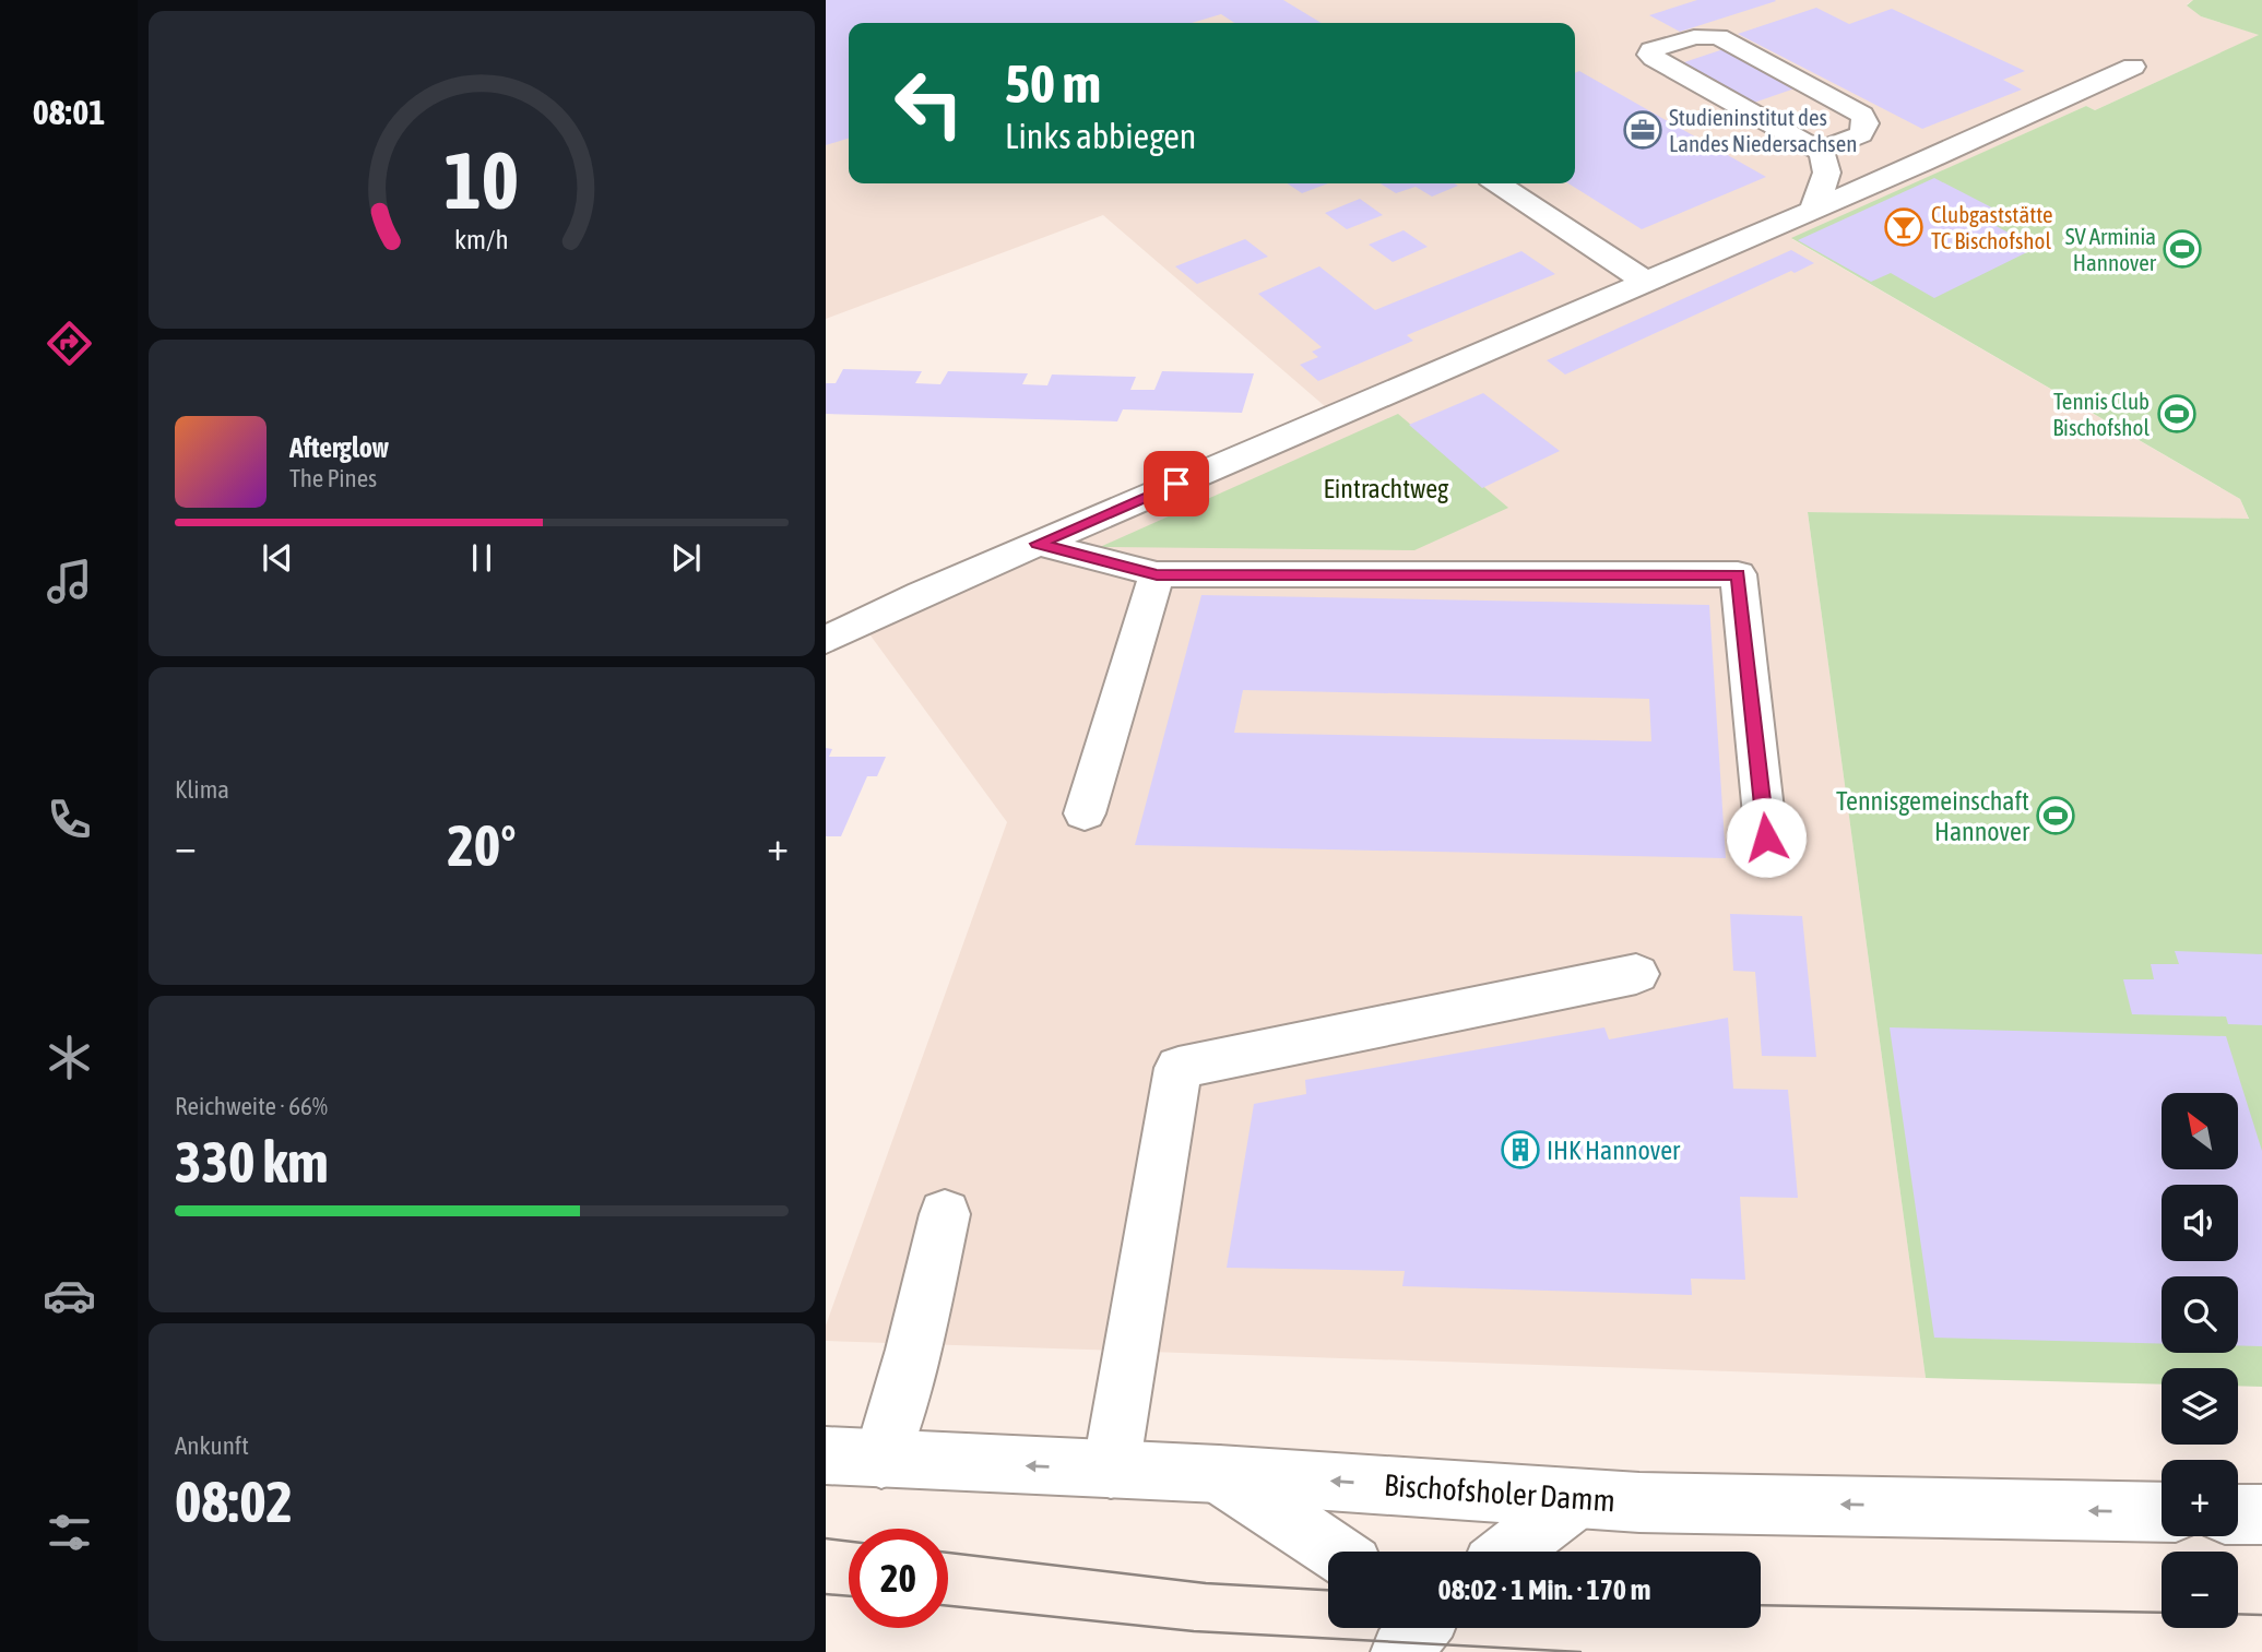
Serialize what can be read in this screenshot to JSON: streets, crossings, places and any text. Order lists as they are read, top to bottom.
{
  "streets": {
    "street": ["Bischofsholer Damm"]
  },
  "one_way": ["Bischofsholer Damm"],
  "parks": ["Eintrachtweg"],
  "places": {
    "office": ["Studieninstitut des Landes Niedersachsen"],
    "bar": ["Clubgaststätte TC Bischofshol"],
    "sports": ["SV Arminia Hannover", "Tennis Club Bischofshol", "Tennisgemeinschaft Hannover"],
    "building": ["IHK Hannover"]
  },
  "north": "top left",
  "page": {
    "tabs": "08:01",
    "turn": ["50 m", "Links abbiegen"],
    "song": ["Afterglow", "The Pines"],
    "tile": [
      "Klima",
      ["Reichweite · 66%", "330 km"],
      ["Ankunft", "08:02"]
    ],
    "heat": ["−", "20°", "+"],
    "map_buttons": ["+", "−"],
    "limit": "20",
    "trip": "08:02 · 1 Min. · 170 m",
    "gauge": ["10", "km/h"]
  }
}
